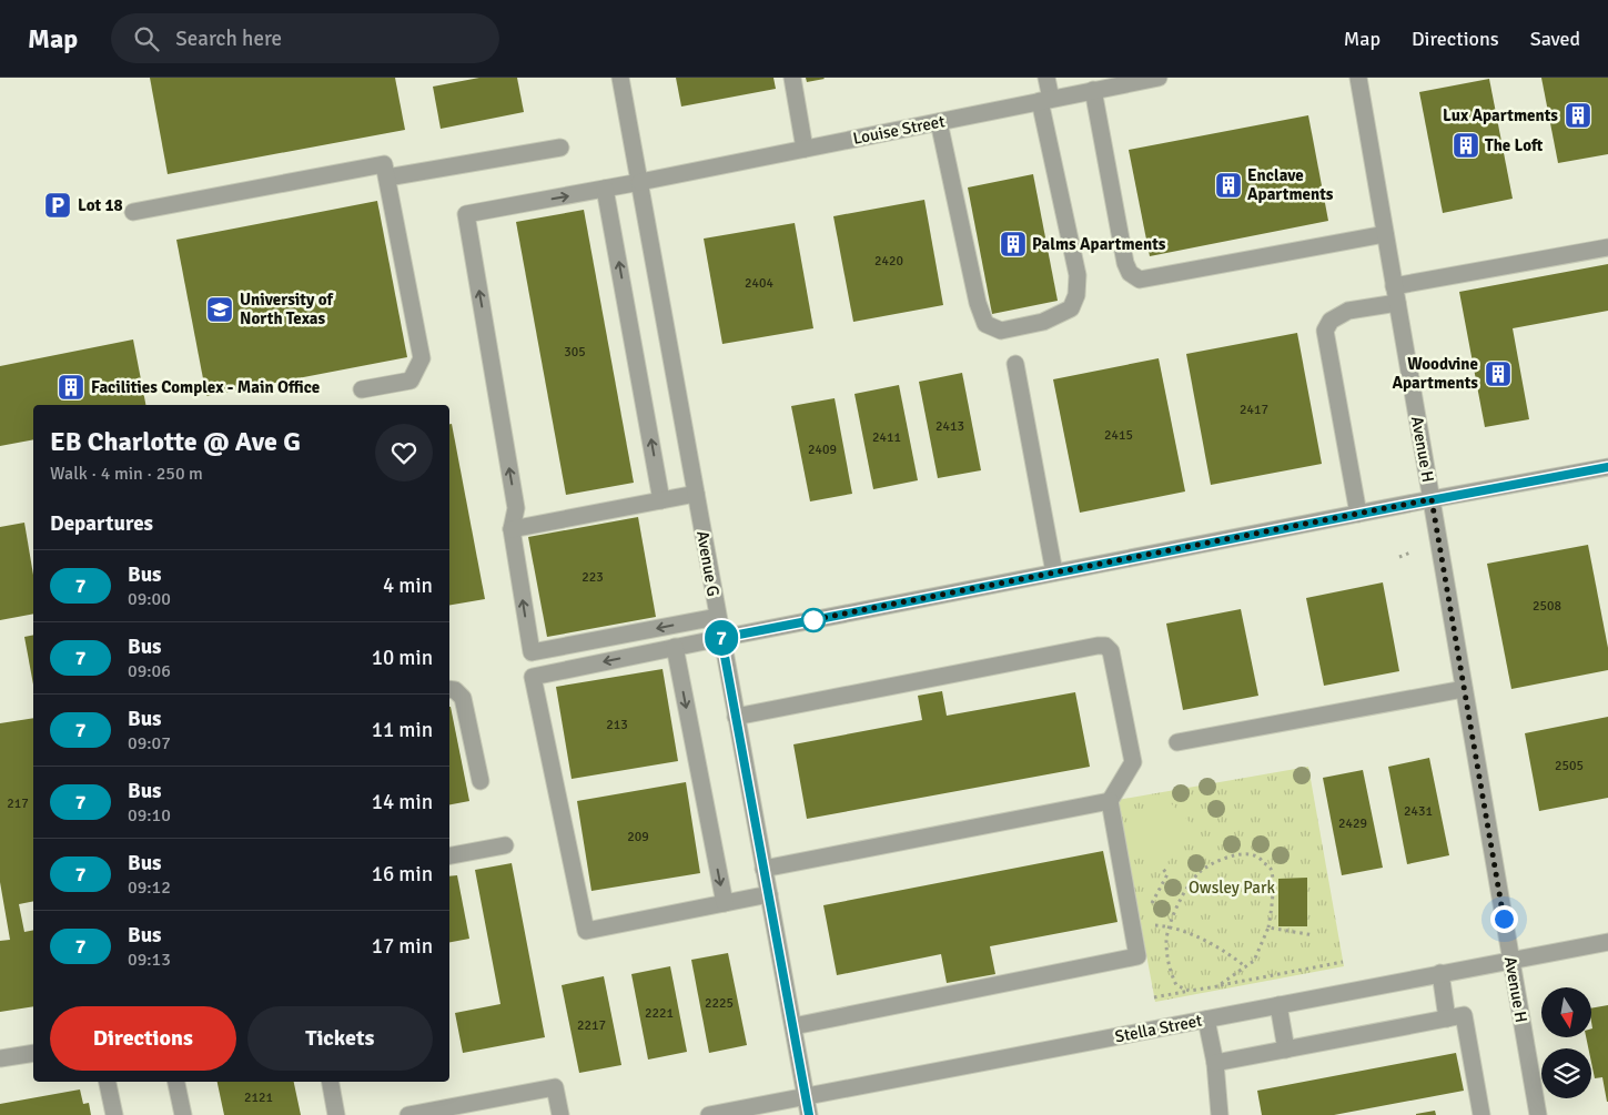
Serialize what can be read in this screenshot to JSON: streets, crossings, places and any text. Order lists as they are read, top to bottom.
{
  "streets": {
    "street": [
      "Louise Street",
      "Avenue H",
      "Avenue G",
      "Stella Street"
    ]
  },
  "crossings": [
    ["Louise Street", "Avenue G"],
    ["Avenue H", "Stella Street"],
    ["Avenue G", "Stella Street"]
  ],
  "parks": ["Owsley Park"],
  "places": {
    "building": [
      "Lux Apartments",
      "The Loft",
      "Enclave Apartments",
      "Palms Apartments",
      "Woodvine Apartments",
      "Facilities Complex - Main Office"
    ],
    "parking": ["Lot 18"],
    "school or university": ["University of North Texas"]
  },
  "lines": ["bus line 7"],
  "house_numbers": [
    "2420",
    "2404",
    "305",
    "2417",
    "2413",
    "2415",
    "2411",
    "2409",
    "223",
    "2508",
    "213",
    "2505",
    "217",
    "2431",
    "2429",
    "209",
    "2225",
    "2221",
    "2217",
    "2121"
  ],
  "north": "bottom",
  "page": {
    "header": "Map",
    "search": "Search here",
    "nav": ["Map", "Directions", "Saved"],
    "on_map": "7",
    "heading": [
      ["EB Charlotte @ Ave G", "Walk · 4 min · 250 m"],
      "Departures"
    ],
    "list": [
      {
        "mark": "7",
        "name": "Bus",
        "note": "09:00",
        "value": "4 min"
      },
      {
        "mark": "7",
        "name": "Bus",
        "note": "09:06",
        "value": "10 min"
      },
      {
        "mark": "7",
        "name": "Bus",
        "note": "09:07",
        "value": "11 min"
      },
      {
        "mark": "7",
        "name": "Bus",
        "note": "09:10",
        "value": "14 min"
      },
      {
        "mark": "7",
        "name": "Bus",
        "note": "09:12",
        "value": "16 min"
      },
      {
        "mark": "7",
        "name": "Bus",
        "note": "09:13",
        "value": "17 min"
      }
    ],
    "buttons": ["Directions", "Tickets"]
  }
}
